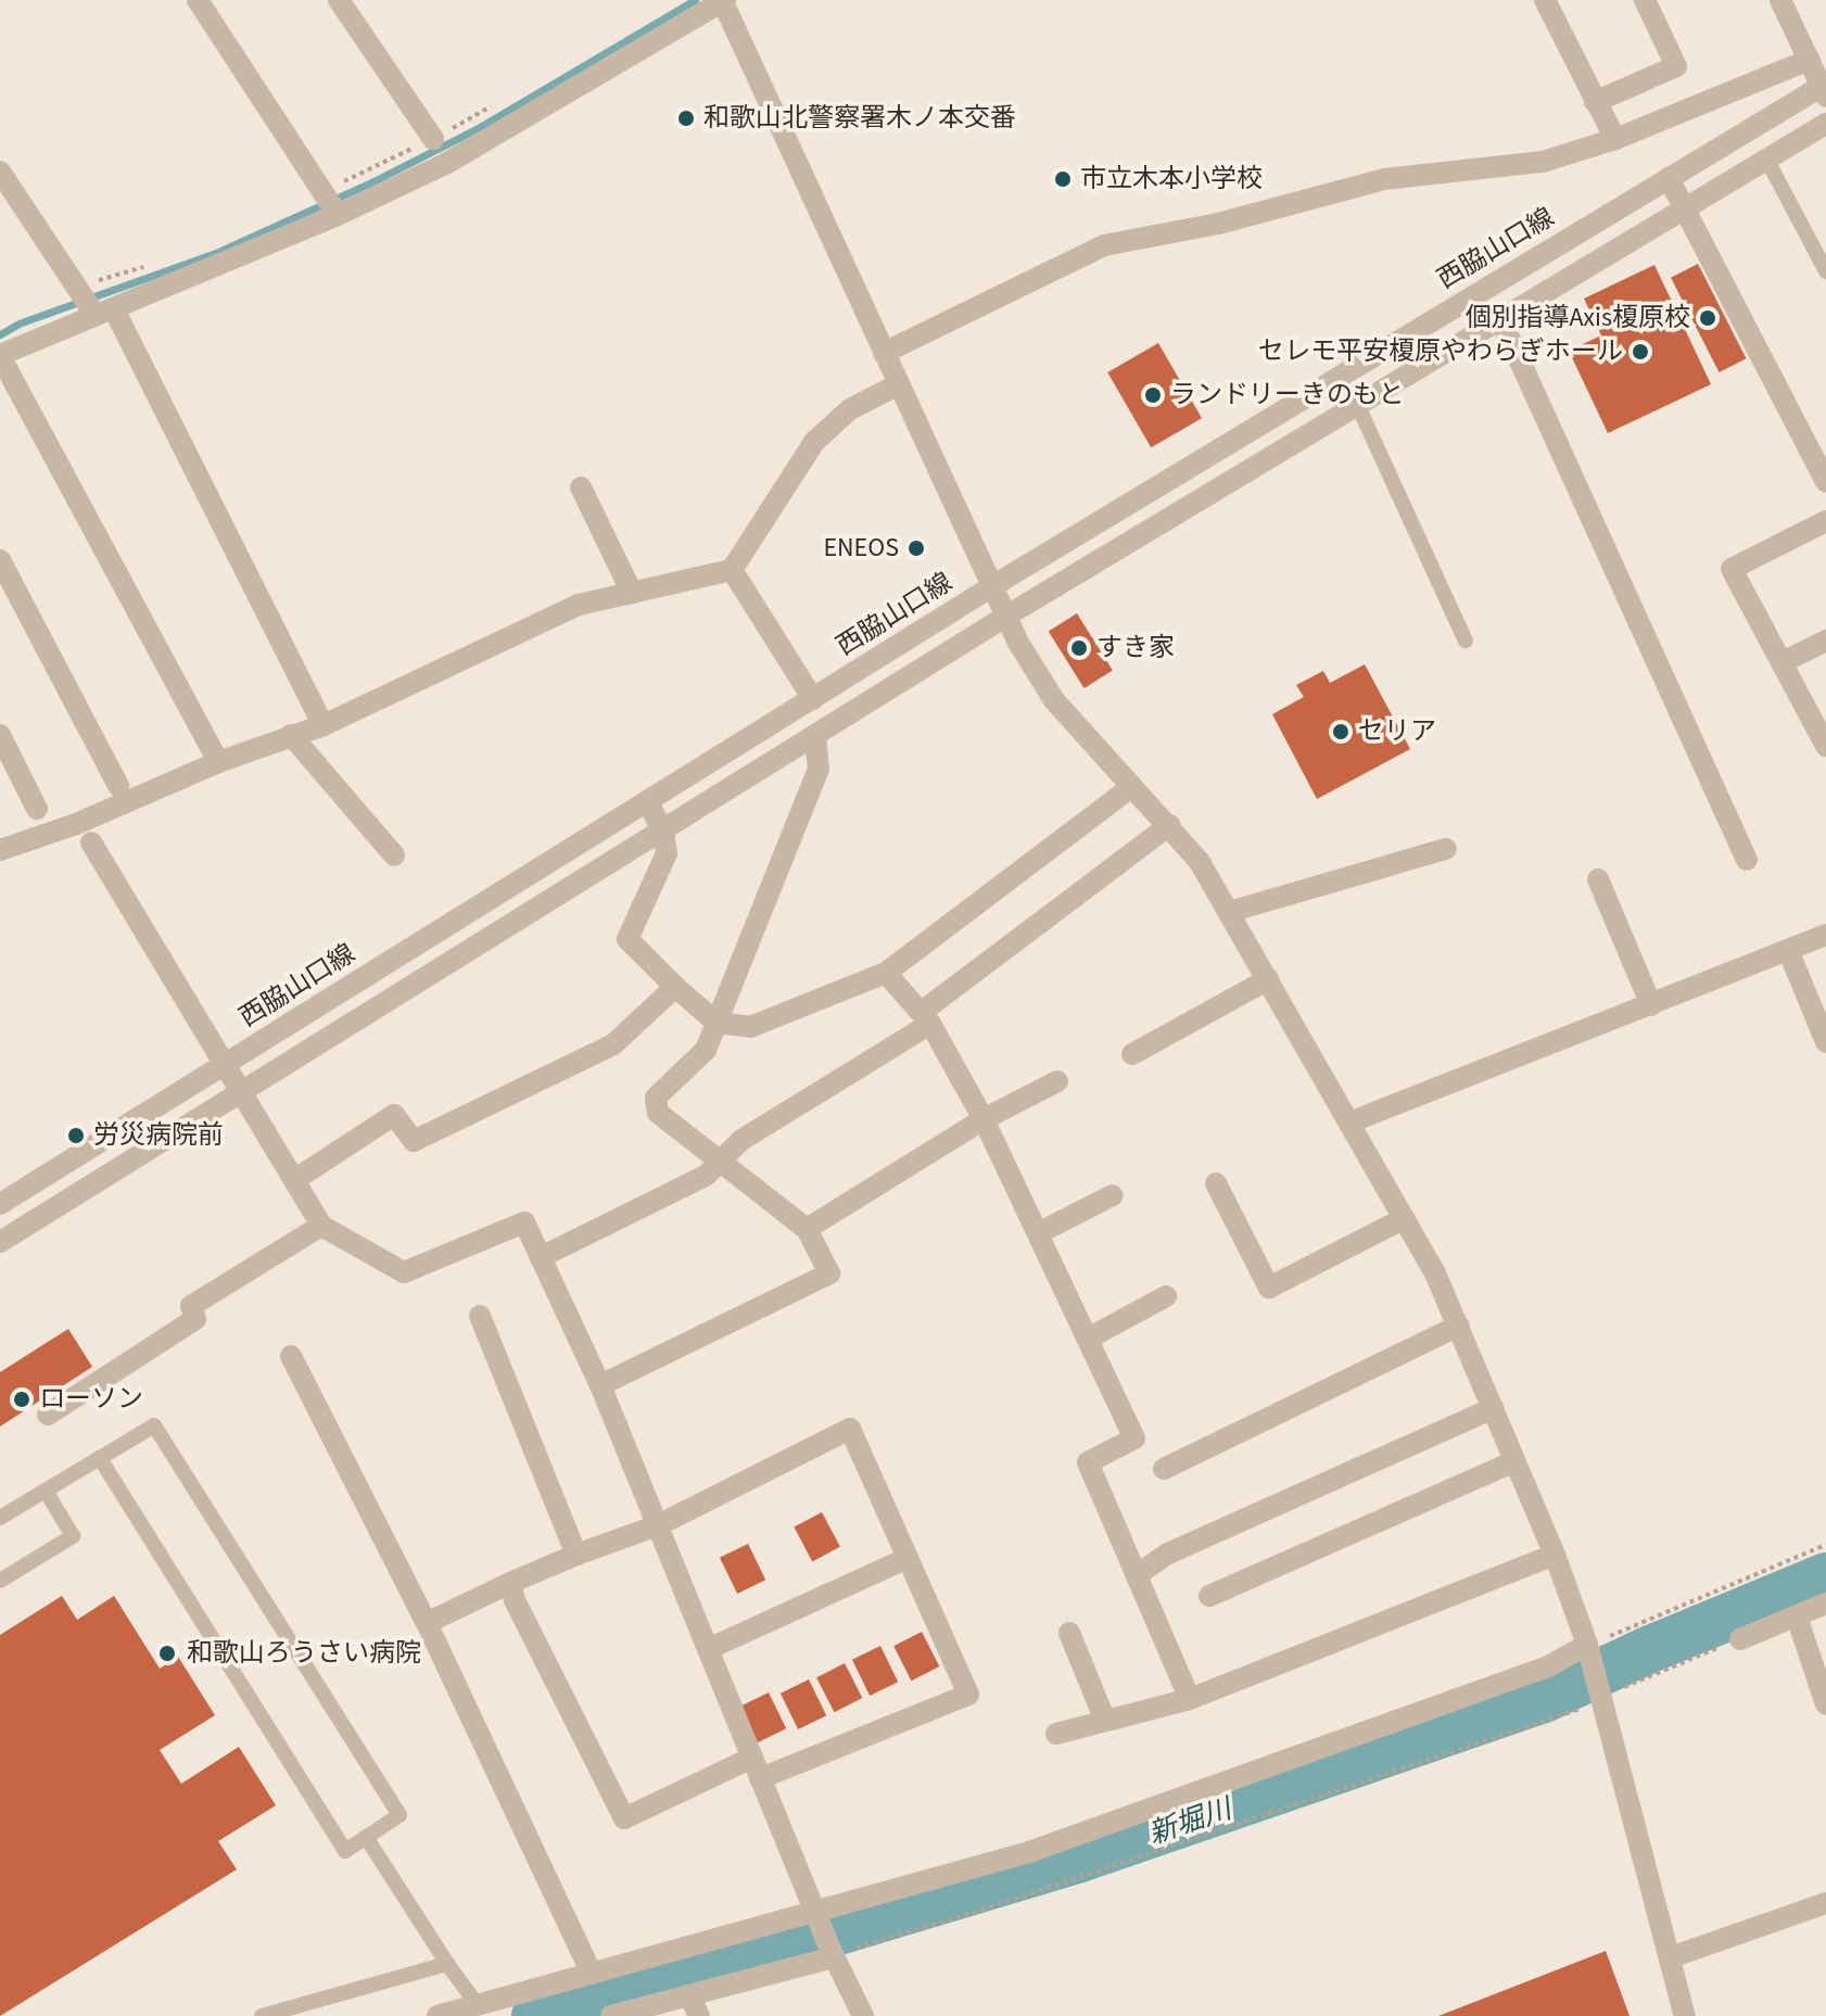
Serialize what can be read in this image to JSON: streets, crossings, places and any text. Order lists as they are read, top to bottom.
{
  "streets": {
    "street": ["西脇山口線"]
  },
  "water": ["新堀川"],
  "places": [
    "和歌山北警察署木ノ本交番",
    "市立木本小学校",
    "個別指導Axis榎原校",
    "セレモ平安榎原やわらぎホール",
    "ランドリーきのもと",
    "ENEOS",
    "すき家",
    "セリア",
    "労災病院前",
    "ローソン",
    "和歌山ろうさい病院"
  ]
}
